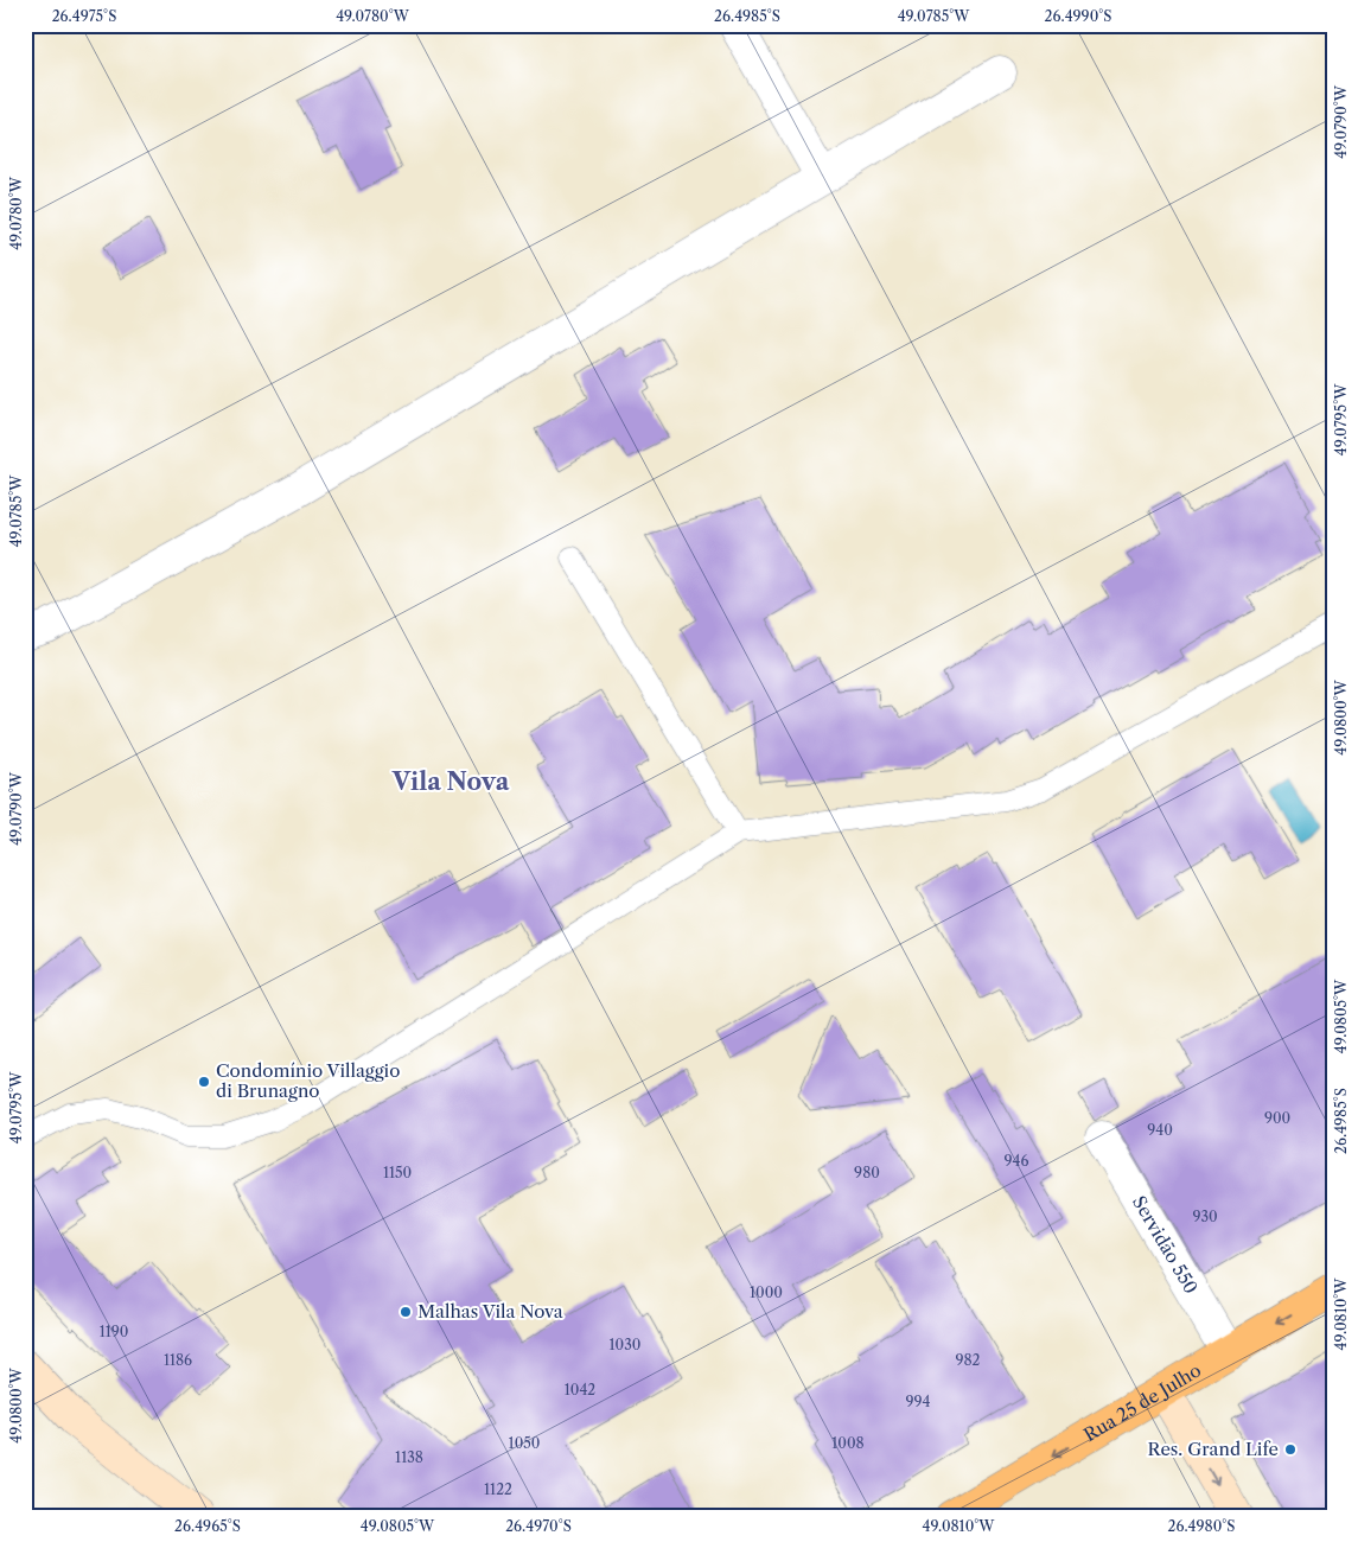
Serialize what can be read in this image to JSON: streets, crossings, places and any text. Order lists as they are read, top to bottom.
{
  "streets": {
    "main road": ["Rua 25 de Julho"],
    "street": ["Servidão 550"]
  },
  "crossings": [
    ["Servidão 550", "Rua 25 de Julho"]
  ],
  "one_way": ["Rua 25 de Julho"],
  "districts": ["Vila Nova"],
  "places": ["Condomínio Villaggio di Brunagno", "Malhas Vila Nova", "Res. Grand Life"],
  "house_numbers": [
    "900",
    "940",
    "946",
    "1150",
    "980",
    "930",
    "1000",
    "1190",
    "1030",
    "1186",
    "982",
    "1042",
    "994",
    "1050",
    "1008",
    "1138",
    "1122"
  ],
  "coordinates": [
    "26.4975°S",
    "49.0780°W",
    "26.4985°S",
    "49.0785°W",
    "26.4990°S",
    "49.0790°W",
    "49.0795°W",
    "49.0800°W",
    "49.0805°W",
    "49.0810°W",
    "26.4965°S",
    "26.4970°S",
    "26.4980°S"
  ]
}
